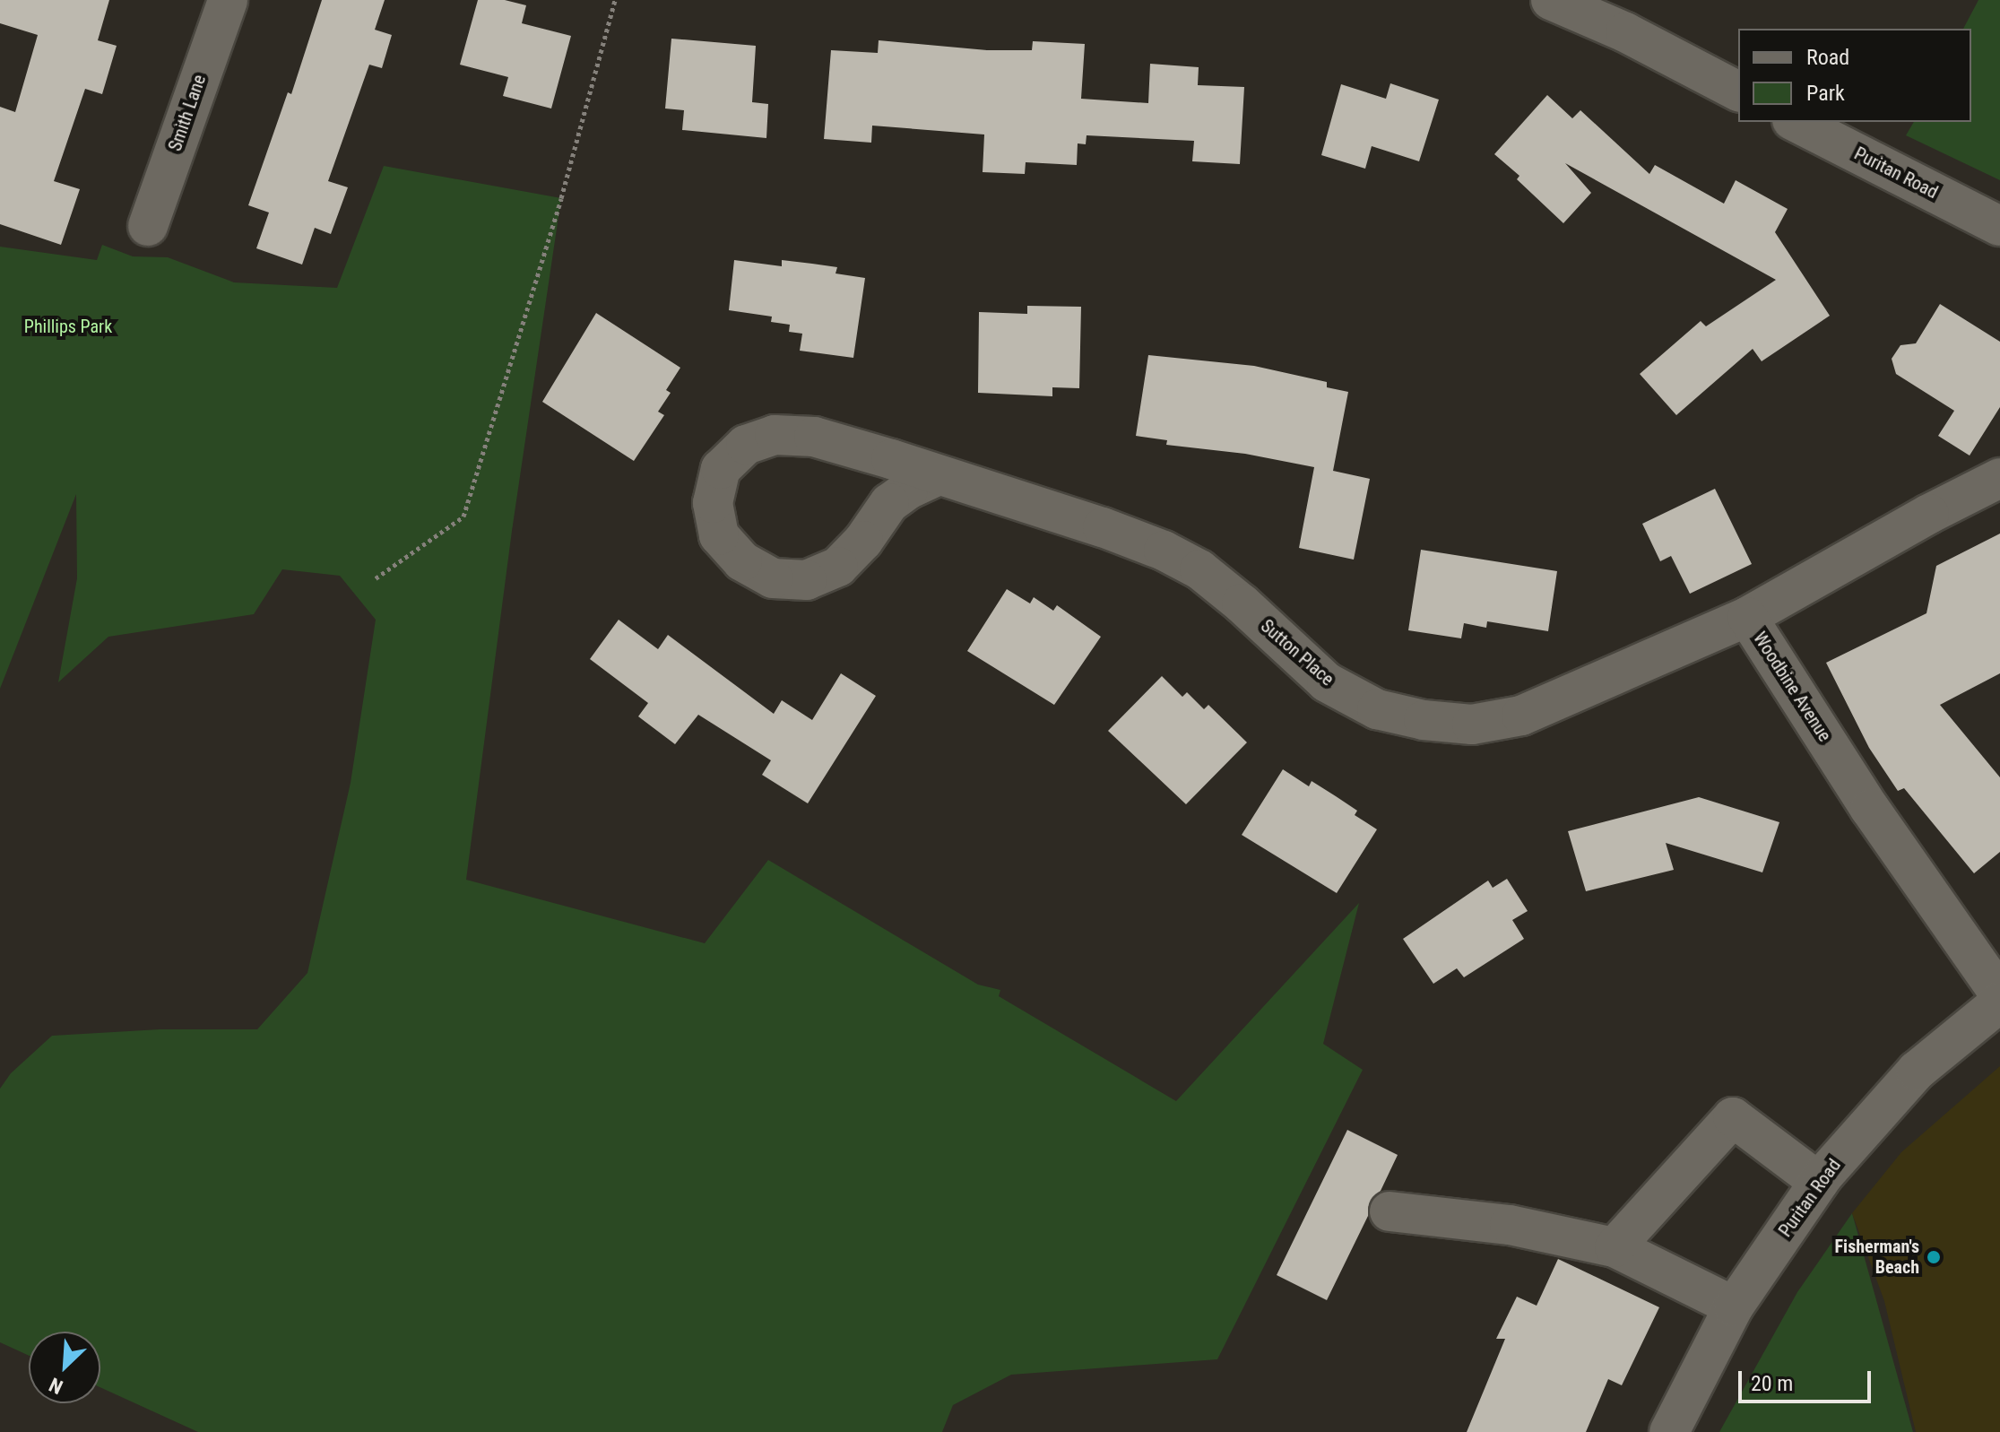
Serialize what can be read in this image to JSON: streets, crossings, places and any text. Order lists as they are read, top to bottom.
{
  "streets": {
    "street": [
      "Smith Lane",
      "Puritan Road",
      "Sutton Place",
      "Woodbine Avenue"
    ]
  },
  "crossings": [
    ["Sutton Place", "Woodbine Avenue"]
  ],
  "parks": ["Phillips Park"],
  "places": ["Fisherman's Beach"],
  "legend": ["Road", "Park"],
  "scale_bar": "20 m",
  "north": "bottom left"
}
